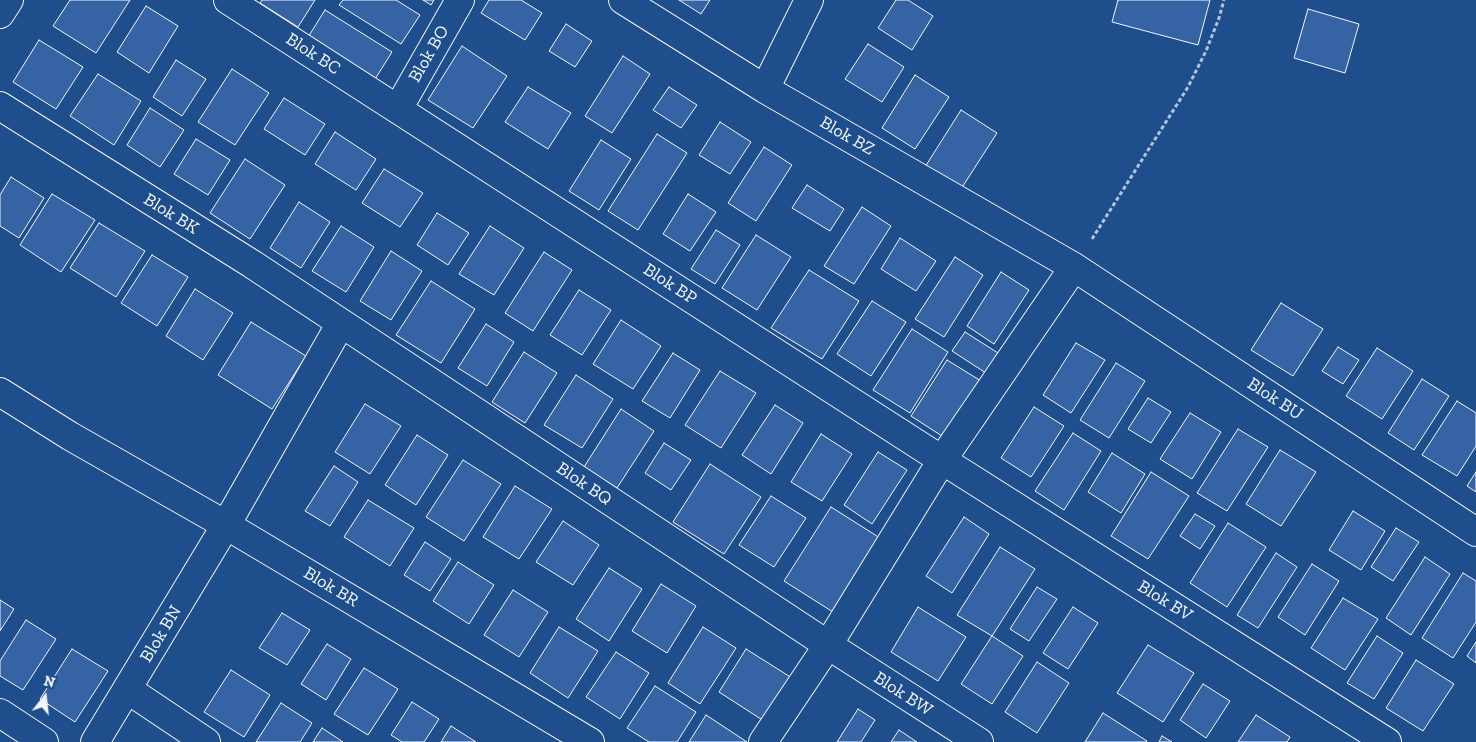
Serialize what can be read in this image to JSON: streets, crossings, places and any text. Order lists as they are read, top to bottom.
{
  "streets": {
    "street": [
      "Blok BC",
      "Blok BO",
      "Blok BZ",
      "Blok BK",
      "Blok BP",
      "Blok BU",
      "Blok BQ",
      "Blok BR",
      "Blok BV",
      "Blok BN",
      "Blok BW"
    ]
  },
  "crossings": [
    ["Blok BC", "Blok BO"],
    ["Blok BC", "Blok BP"],
    ["Blok BO", "Blok BP"],
    ["Blok BZ", "Blok BU"],
    ["Blok BK", "Blok BQ"],
    ["Blok BK", "Blok BN"],
    ["Blok BP", "Blok BV"],
    ["Blok BQ", "Blok BN"],
    ["Blok BQ", "Blok BW"],
    ["Blok BR", "Blok BN"]
  ],
  "north": "top"
}
